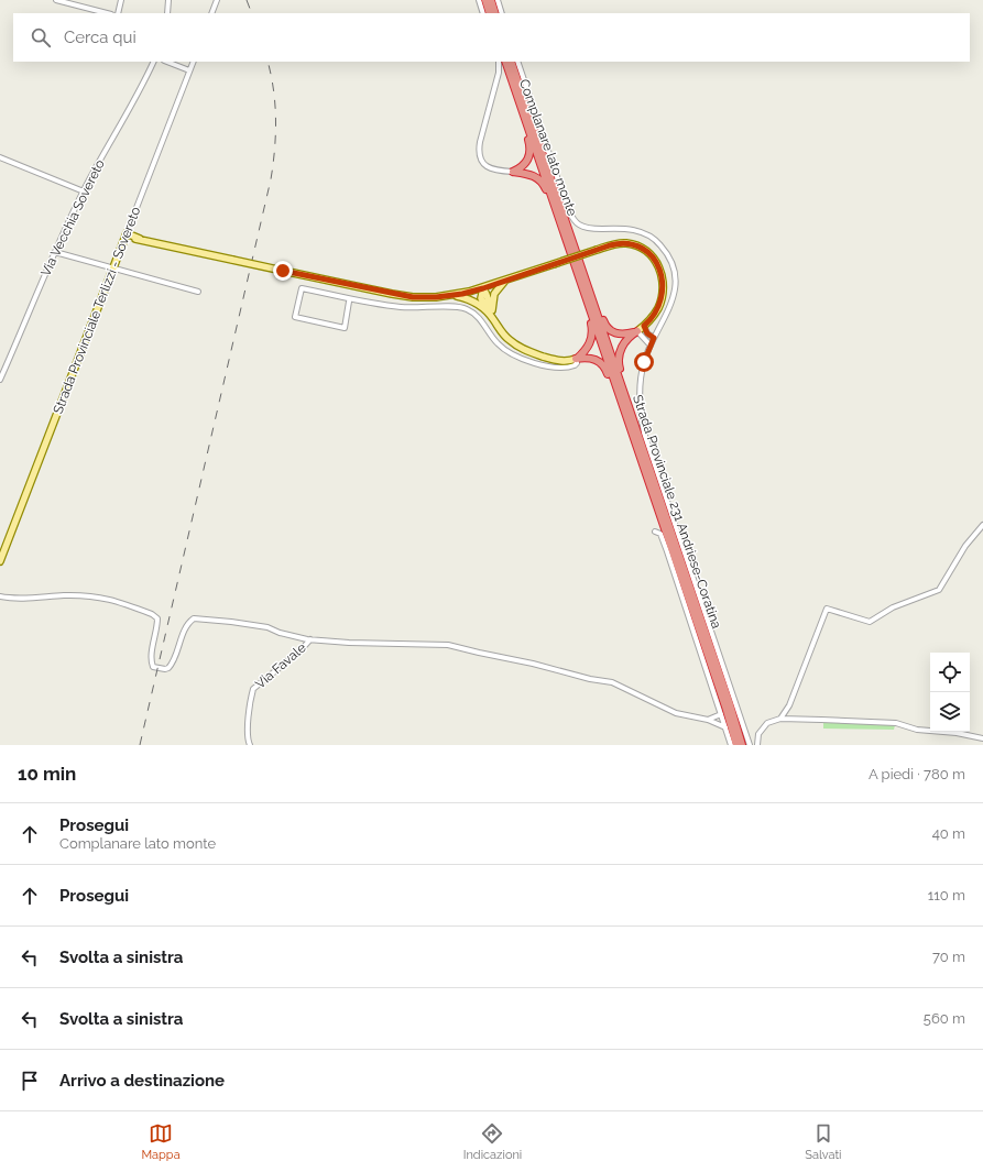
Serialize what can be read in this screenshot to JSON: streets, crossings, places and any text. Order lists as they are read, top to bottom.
{
  "streets": {
    "highway": ["Strada Provinciale 231 Andriese-Coratina"],
    "main road": ["Strada Provinciale Terlizzi - Sovereto"],
    "street": ["Complanare lato monte", "Via Vecchia Sovereto", "Via Favale"]
  },
  "page": {
    "search": "Cerca qui",
    "heading": ["10 min", "A piedi · 780 m"],
    "list": [
      ["Prosegui", "Complanare lato monte", "40 m"],
      ["Prosegui", "110 m"],
      ["Svolta a sinistra", "70 m"],
      ["Svolta a sinistra", "560 m"],
      "Arrivo a destinazione"
    ],
    "nav": ["Mappa", "Indicazioni", "Salvati"]
  }
}
